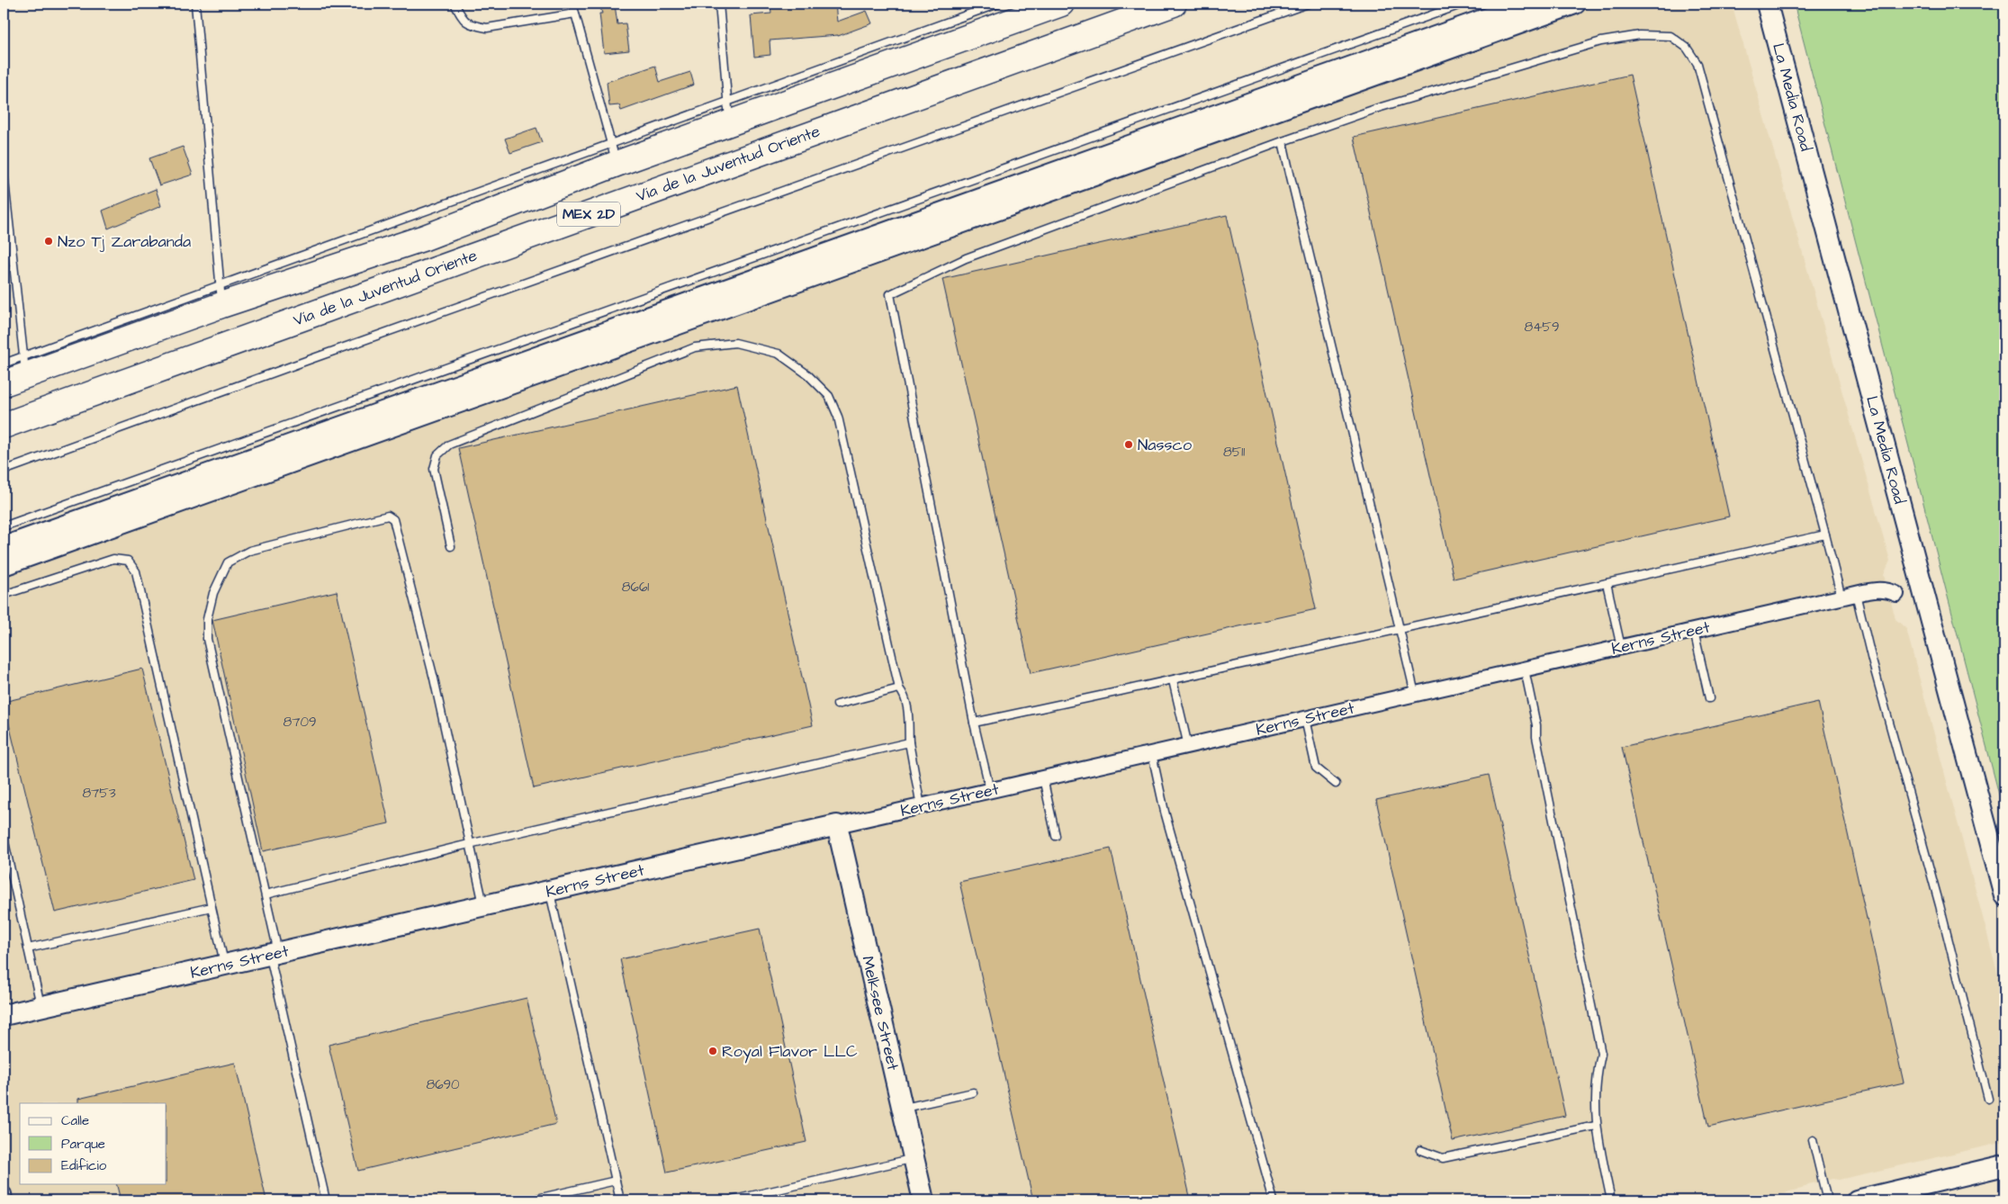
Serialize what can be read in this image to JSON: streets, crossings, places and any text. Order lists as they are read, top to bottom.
{
  "streets": {
    "highway": ["Vía de la Juventud Oriente", "MEX 2D"],
    "main road": ["La Media Road", "Kerns Street", "Melksee Street"]
  },
  "crossings": [
    ["Kerns Street", "Melksee Street"]
  ],
  "places": ["Nzo Tj Zarabanda", "Nassco", "Royal Flavor LLC"],
  "house_numbers": [
    "8459",
    "8511",
    "8661",
    "8709",
    "8753",
    "8690"
  ],
  "legend": ["Calle", "Parque", "Edificio"]
}
